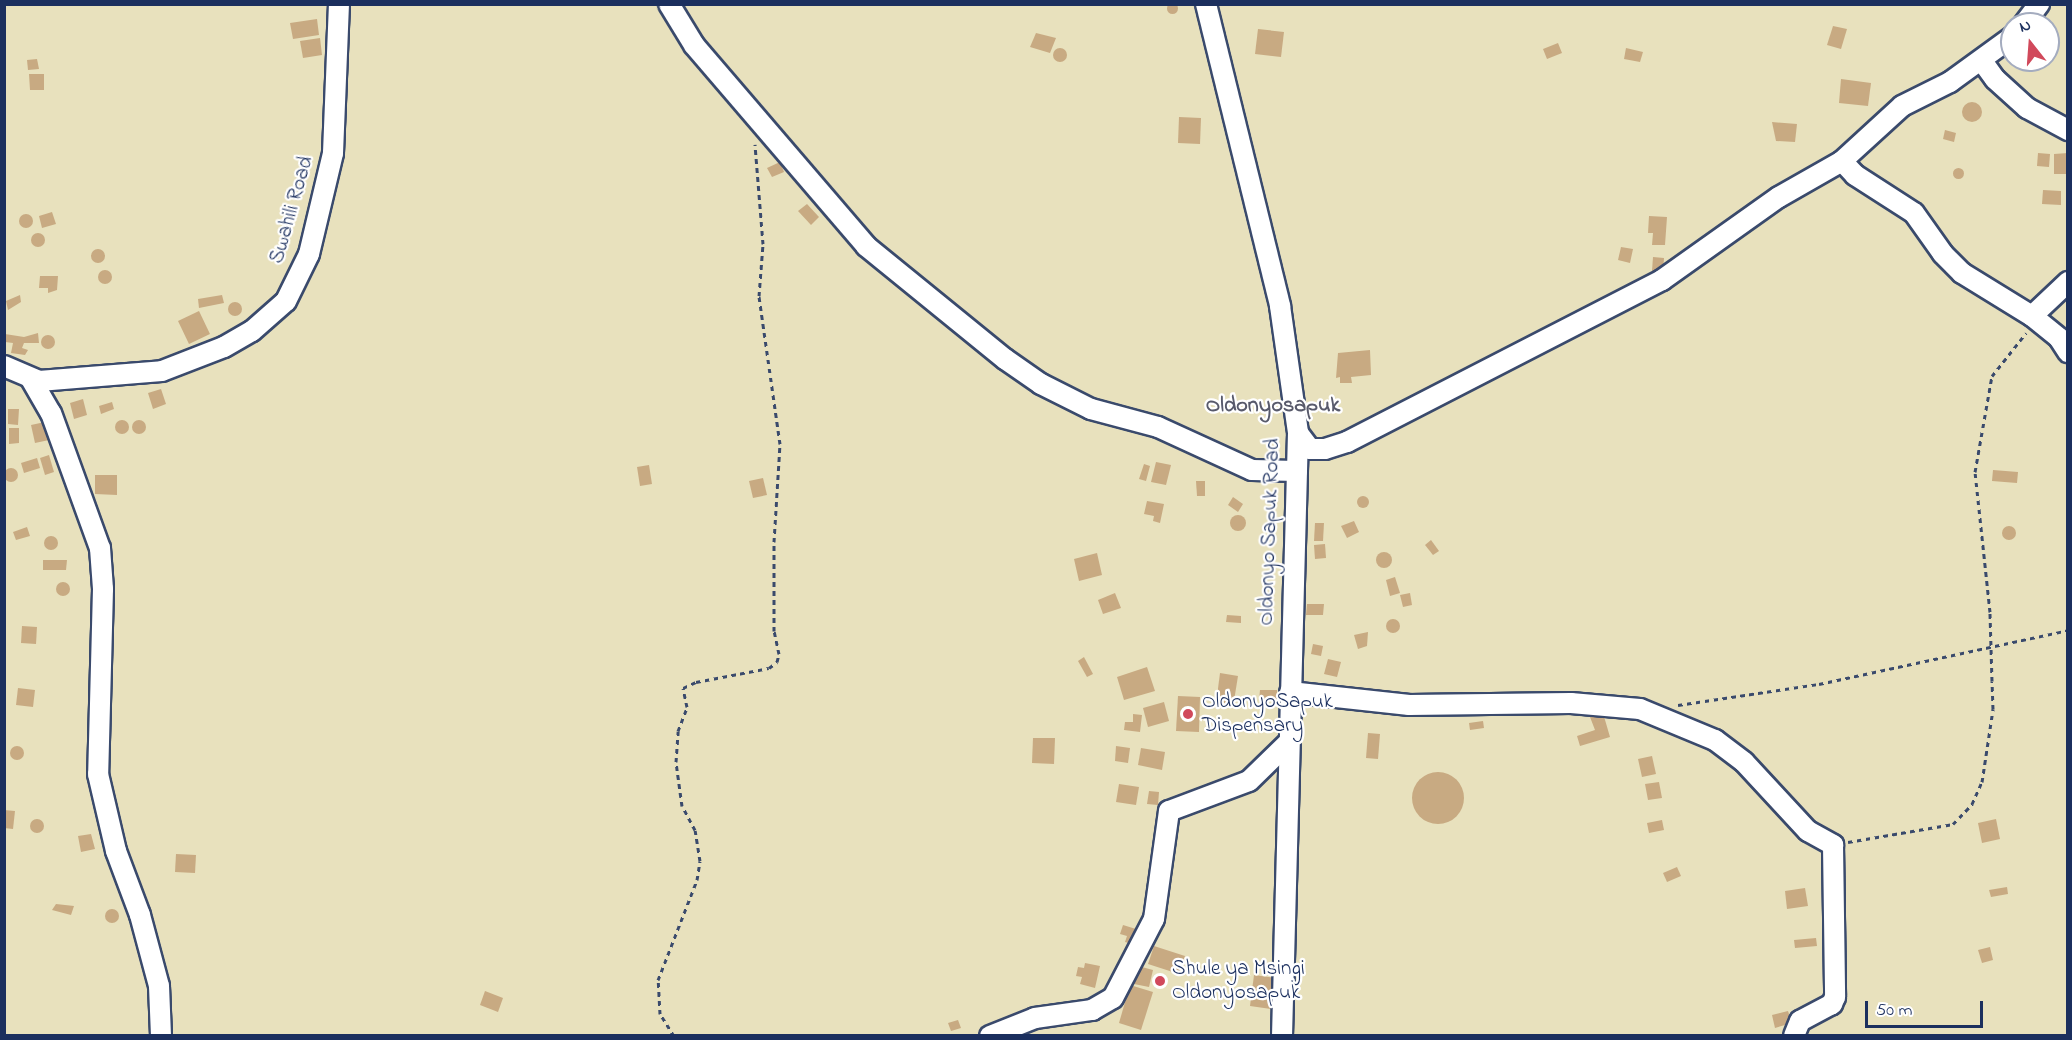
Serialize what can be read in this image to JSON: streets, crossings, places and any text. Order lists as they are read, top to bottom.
{
  "streets": {
    "street": ["Swahili Road", "Oldonyo Sapuk Road"]
  },
  "districts": ["Oldonyosapuk"],
  "places": ["OldonyoSapuk Dispensary", "Shule ya Msingi Oldonyosapuk"],
  "scale_bar": "50 m",
  "north": "top"
}
